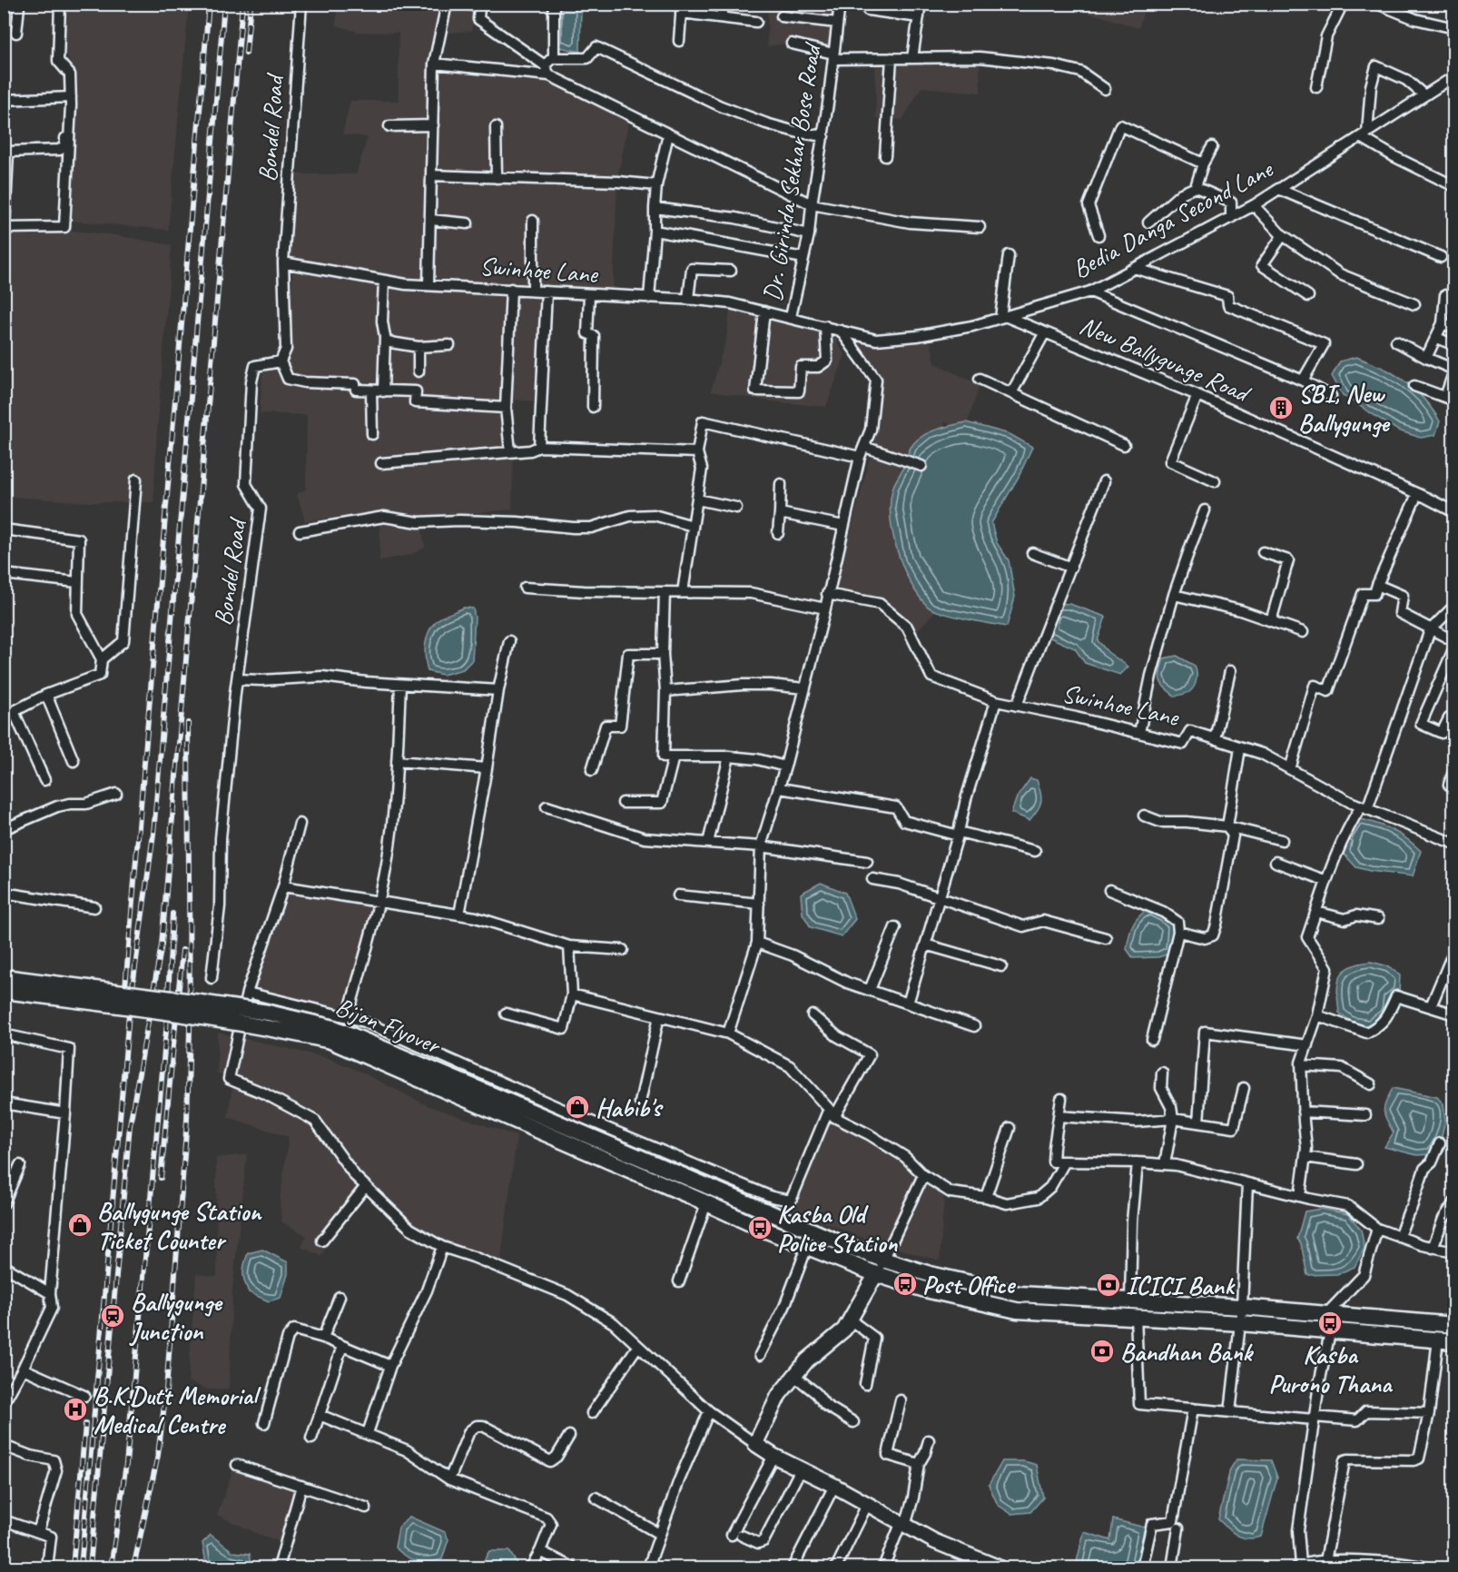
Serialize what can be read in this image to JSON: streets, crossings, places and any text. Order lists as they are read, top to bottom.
{
  "streets": {
    "main road": ["Bijon Flyover"],
    "street": [
      "Bondel Road",
      "Dr. Girinda Sekhar Bose Road",
      "Bedia Danga Second Lane",
      "Swinhoe Lane",
      "New Ballygunge Road"
    ]
  },
  "crossings": [
    ["Bondel Road", "Swinhoe Lane"],
    ["Dr. Girinda Sekhar Bose Road", "Bedia Danga Second Lane"],
    ["Dr. Girinda Sekhar Bose Road", "Swinhoe Lane"],
    ["Bedia Danga Second Lane", "Swinhoe Lane"],
    ["Bedia Danga Second Lane", "New Ballygunge Road"]
  ],
  "places": {
    "building": ["SBI, New Ballygunge"],
    "shop": ["Habib's", "Ballygunge Station Ticket Counter"],
    "bus stop": ["Kasba Old Police Station", "Post Office", "Kasba Purono Thana"],
    "bank": ["ICICI Bank", "Bandhan Bank"],
    "station": ["Ballygunge Junction"],
    "hospital": ["B.K.Dutt Memorial Medical Centre"]
  }
}
